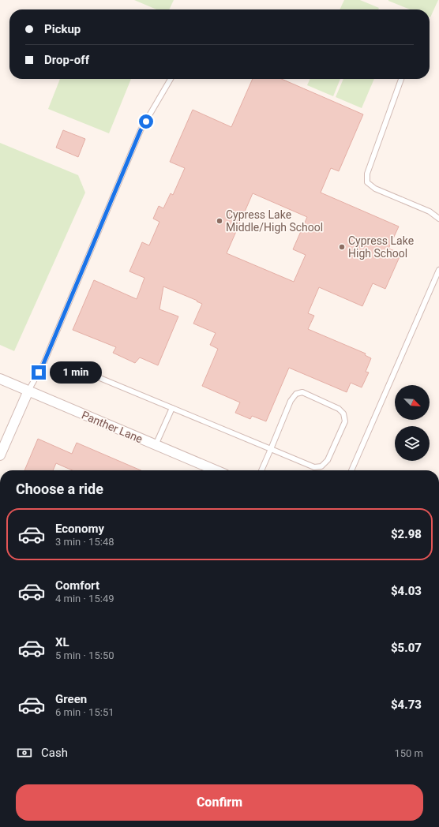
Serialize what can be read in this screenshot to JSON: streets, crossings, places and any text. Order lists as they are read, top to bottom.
{
  "streets": {
    "street": ["Panther Lane"]
  },
  "places": ["Cypress Lake Middle/High School", "Cypress Lake High School"],
  "north": "bottom right",
  "page": {
    "banner": ["Pickup", "Drop-off"],
    "bubble": "1 min",
    "heading": "Choose a ride",
    "list": [
      {
        "name": "Economy",
        "note": "3 min · 15:48",
        "value": "$2.98"
      },
      {
        "name": "Comfort",
        "note": "4 min · 15:49",
        "value": "$4.03"
      },
      {
        "name": "XL",
        "note": "5 min · 15:50",
        "value": "$5.07"
      },
      {
        "name": "Green",
        "note": "6 min · 15:51",
        "value": "$4.73"
      }
    ],
    "pay": ["Cash", "150 m"],
    "buttons": "Confirm"
  }
}
